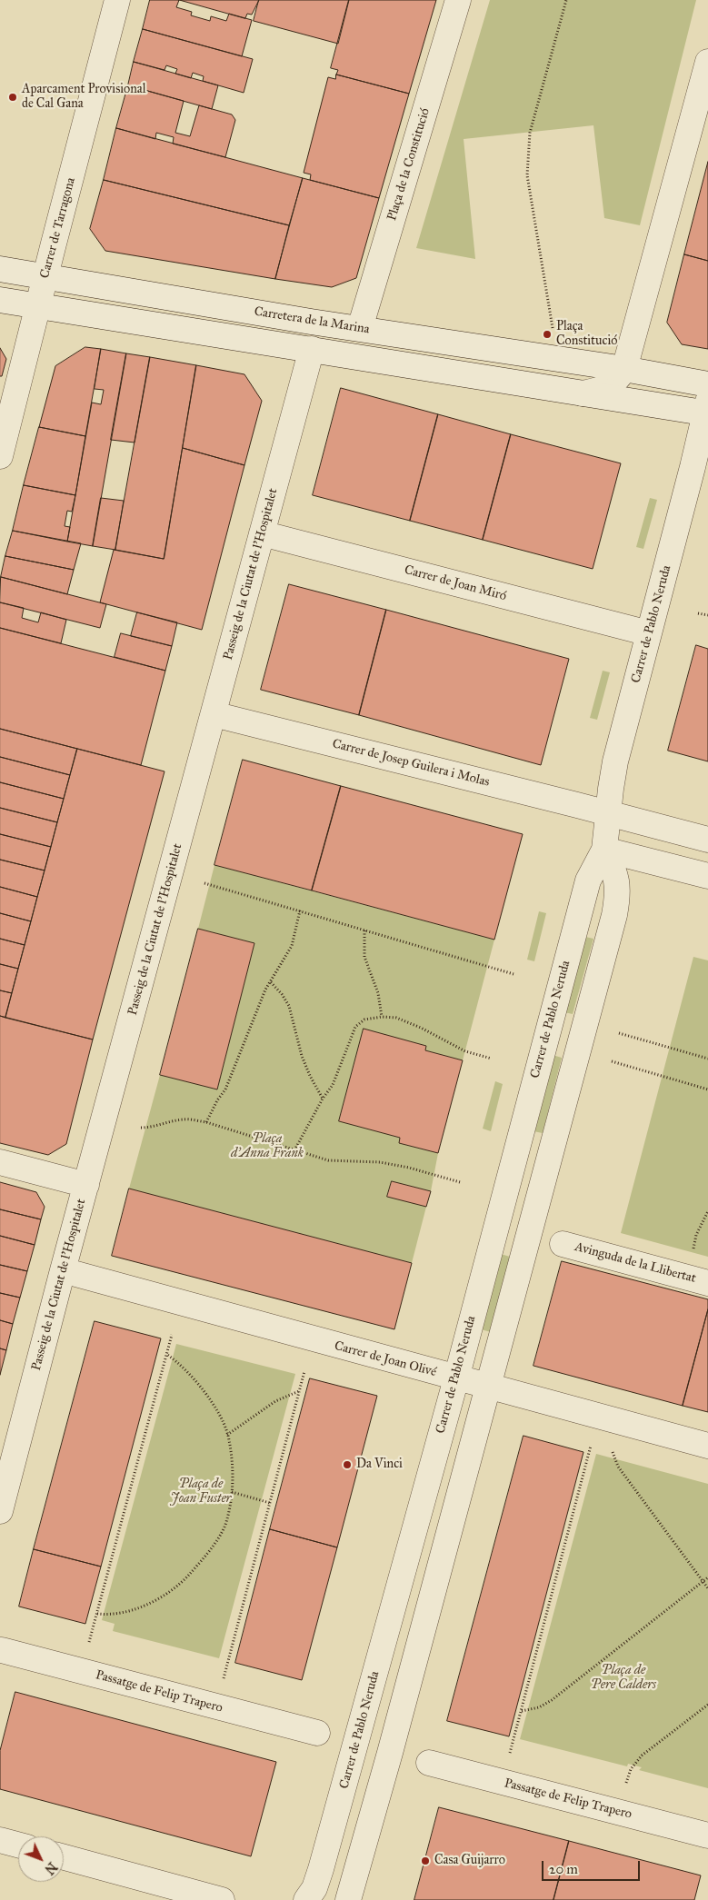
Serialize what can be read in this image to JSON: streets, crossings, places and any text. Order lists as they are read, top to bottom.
{
  "streets": {
    "street": [
      "Plaça de la Constitució",
      "Carrer de Tarragona",
      "Carretera de la Marina",
      "Passeig de la Ciutat de l'Hospitalet",
      "Carrer de Joan Miró",
      "Carrer de Pablo Neruda",
      "Carrer de Josep Guilera i Molas",
      "Avinguda de la Llibertat",
      "Carrer de Joan Olivé",
      "Passatge de Felip Trapero"
    ]
  },
  "crossings": [
    ["Plaça de la Constitució", "Carretera de la Marina"],
    ["Carrer de Tarragona", "Carretera de la Marina"],
    ["Passeig de la Ciutat de l'Hospitalet", "Carrer de Joan Miró"],
    ["Passeig de la Ciutat de l'Hospitalet", "Carrer de Josep Guilera i Molas"],
    ["Passeig de la Ciutat de l'Hospitalet", "Carrer de Joan Olivé"],
    ["Carrer de Joan Miró", "Carrer de Pablo Neruda"],
    ["Carrer de Pablo Neruda", "Carrer de Josep Guilera i Molas"],
    ["Carrer de Pablo Neruda", "Carrer de Joan Olivé"]
  ],
  "parks": ["Plaça d'Anna Frank", "Plaça de Joan Fuster", "Plaça de Pere Calders"],
  "places": [
    "Aparcament Provisional de Cal Gana",
    "Plaça Constitució",
    "Da Vinci",
    "Casa Guijarro"
  ],
  "scale_bar": "20 m",
  "north": "bottom right"
}
